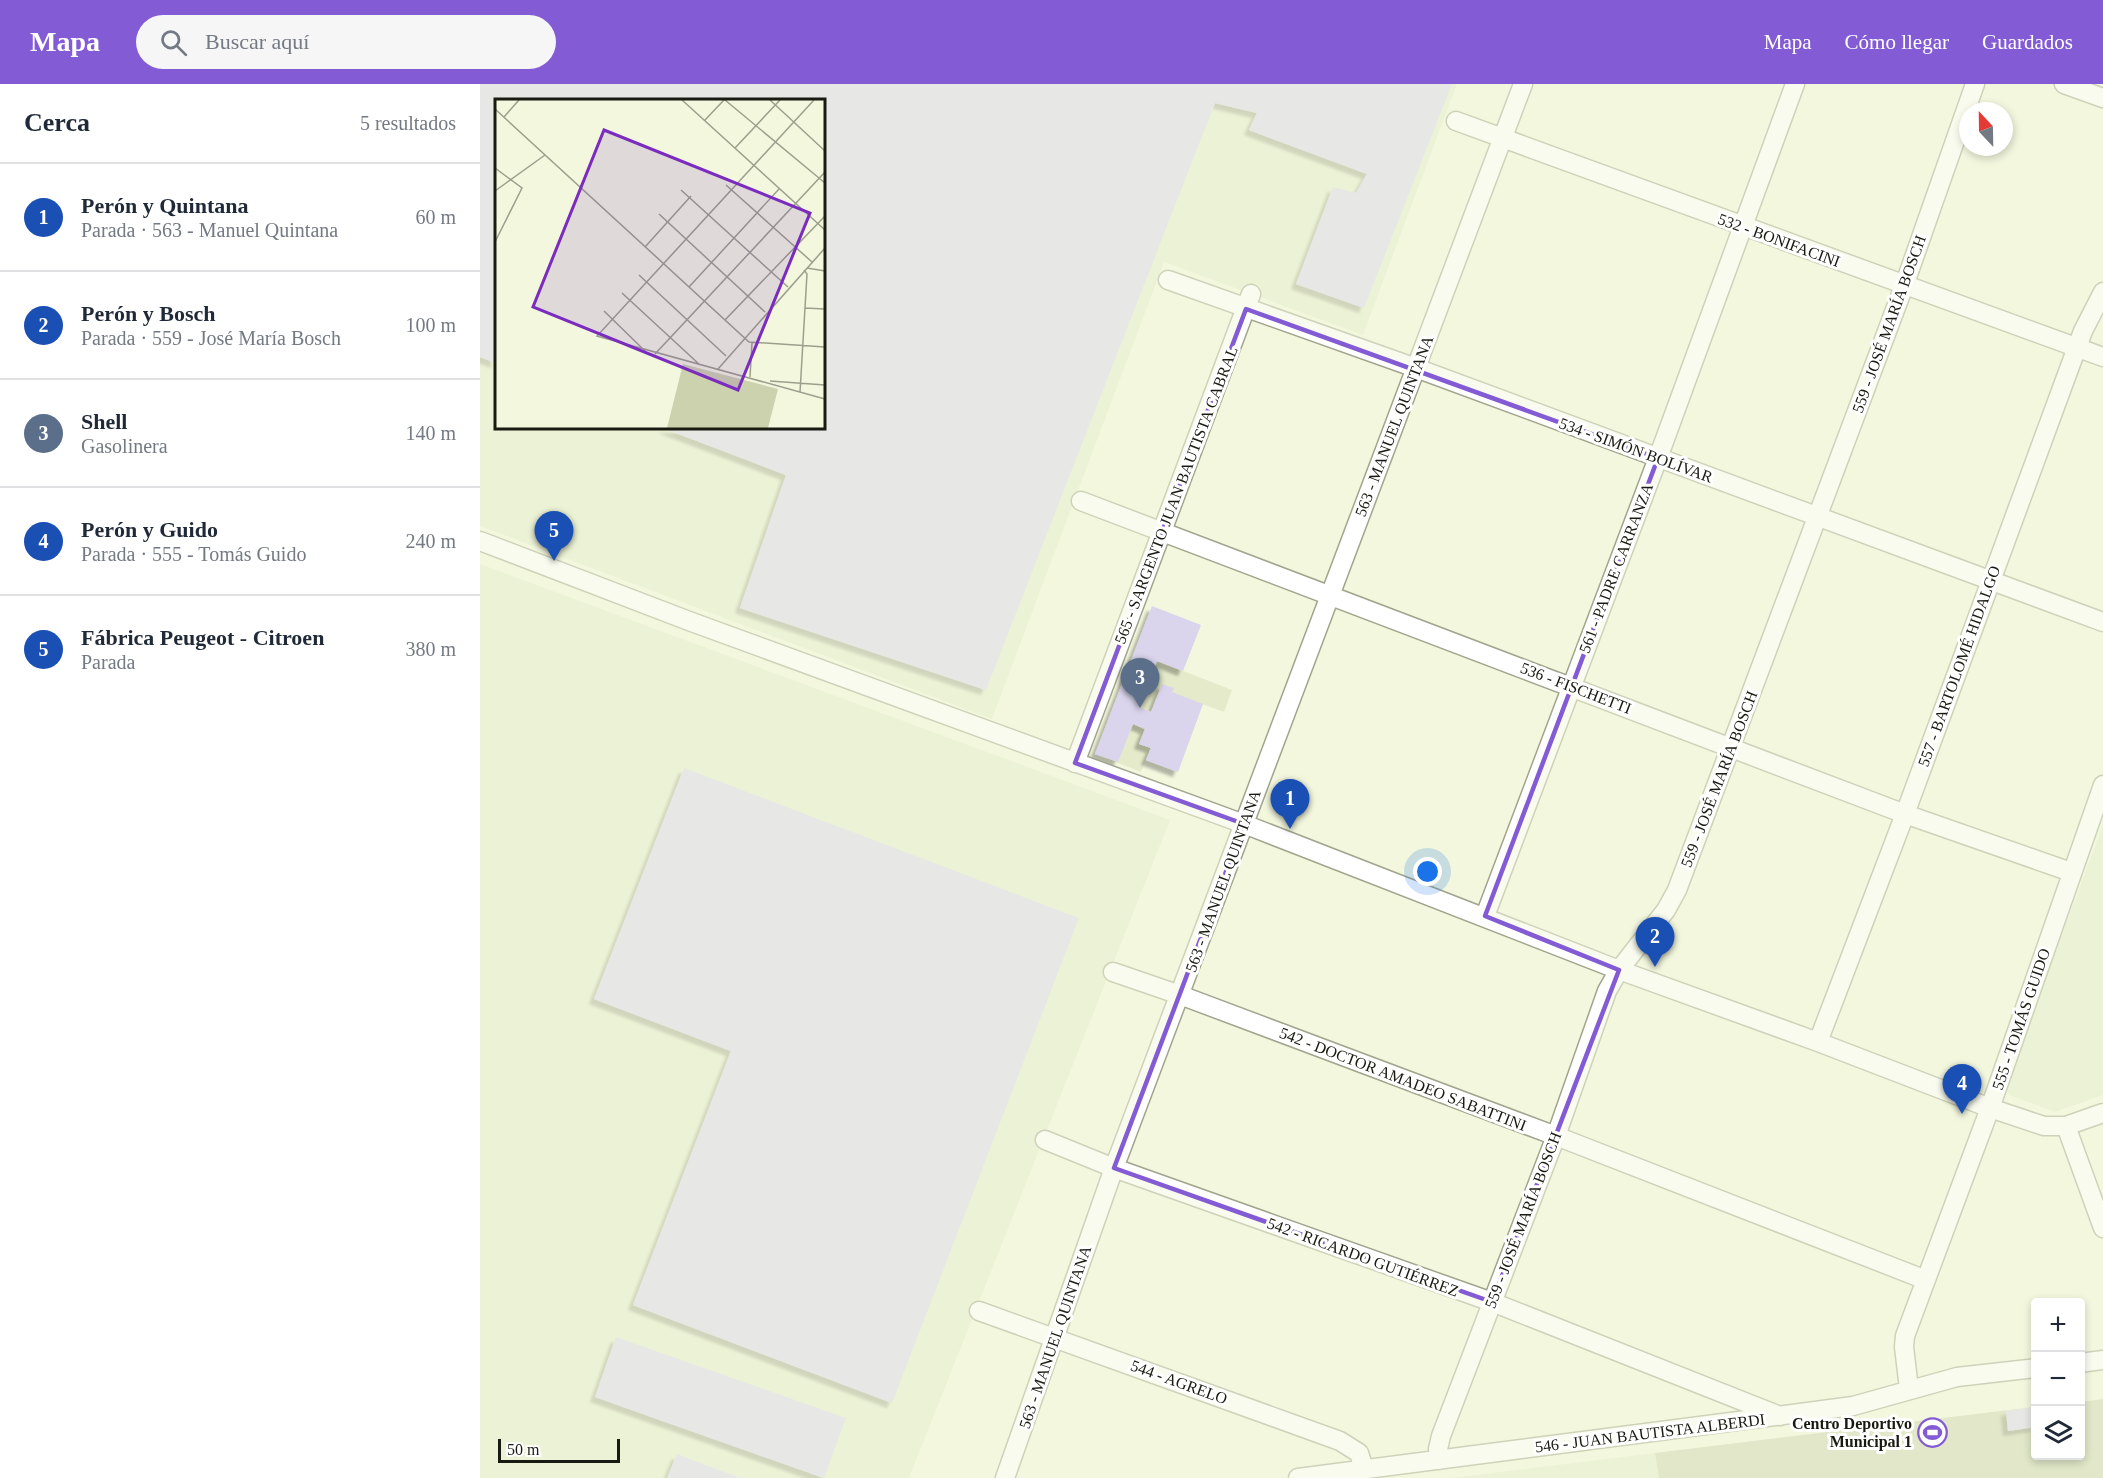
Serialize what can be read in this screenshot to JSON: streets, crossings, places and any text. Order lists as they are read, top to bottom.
{
  "streets": {
    "street": [
      "532 - BONIFACINI",
      "559 - JOSÉ MARÍA BOSCH",
      "563 - MANUEL QUINTANA",
      "534 - SIMÓN BOLÍVAR",
      "565 - SARGENTO JUAN BAUTISTA CABRAL",
      "561 - PADRE CARRANZA",
      "557 - BARTOLOMÉ HIDALGO",
      "536 - FISCHETTI",
      "555 - TOMÁS GUIDO",
      "542 - DOCTOR AMADEO SABATTINI",
      "542 - RICARDO GUTIÉRREZ",
      "544 - AGRELO",
      "546 - JUAN BAUTISTA ALBERDI"
    ]
  },
  "crossings": [
    ["532 - BONIFACINI", "559 - JOSÉ MARÍA BOSCH"],
    ["532 - BONIFACINI", "563 - MANUEL QUINTANA"],
    ["532 - BONIFACINI", "561 - PADRE CARRANZA"],
    ["532 - BONIFACINI", "557 - BARTOLOMÉ HIDALGO"],
    ["559 - JOSÉ MARÍA BOSCH", "534 - SIMÓN BOLÍVAR"],
    ["559 - JOSÉ MARÍA BOSCH", "536 - FISCHETTI"],
    ["559 - JOSÉ MARÍA BOSCH", "542 - DOCTOR AMADEO SABATTINI"],
    ["559 - JOSÉ MARÍA BOSCH", "542 - RICARDO GUTIÉRREZ"],
    ["559 - JOSÉ MARÍA BOSCH", "546 - JUAN BAUTISTA ALBERDI"],
    ["563 - MANUEL QUINTANA", "534 - SIMÓN BOLÍVAR"],
    ["563 - MANUEL QUINTANA", "536 - FISCHETTI"],
    ["563 - MANUEL QUINTANA", "542 - DOCTOR AMADEO SABATTINI"],
    ["563 - MANUEL QUINTANA", "542 - RICARDO GUTIÉRREZ"],
    ["563 - MANUEL QUINTANA", "544 - AGRELO"],
    ["534 - SIMÓN BOLÍVAR", "565 - SARGENTO JUAN BAUTISTA CABRAL"],
    ["534 - SIMÓN BOLÍVAR", "561 - PADRE CARRANZA"],
    ["534 - SIMÓN BOLÍVAR", "557 - BARTOLOMÉ HIDALGO"],
    ["565 - SARGENTO JUAN BAUTISTA CABRAL", "536 - FISCHETTI"],
    ["561 - PADRE CARRANZA", "536 - FISCHETTI"],
    ["557 - BARTOLOMÉ HIDALGO", "536 - FISCHETTI"],
    ["536 - FISCHETTI", "555 - TOMÁS GUIDO"],
    ["555 - TOMÁS GUIDO", "542 - DOCTOR AMADEO SABATTINI"],
    ["555 - TOMÁS GUIDO", "546 - JUAN BAUTISTA ALBERDI"],
    ["542 - RICARDO GUTIÉRREZ", "546 - JUAN BAUTISTA ALBERDI"],
    ["544 - AGRELO", "546 - JUAN BAUTISTA ALBERDI"]
  ],
  "places": {
    "sports": ["Centro Deportivo Municipal 1"]
  },
  "scale_bar": "50 m",
  "north": "top",
  "page": {
    "header": "Mapa",
    "search": "Buscar aquí",
    "nav": ["Mapa", "Cómo llegar", "Guardados"],
    "heading": ["Cerca", "5 resultados"],
    "list": [
      {
        "mark": "1",
        "name": "Perón y Quintana",
        "note": "Parada · 563 - Manuel Quintana",
        "value": "60 m"
      },
      {
        "mark": "2",
        "name": "Perón y Bosch",
        "note": "Parada · 559 - José María Bosch",
        "value": "100 m"
      },
      {
        "mark": "3",
        "name": "Shell",
        "note": "Gasolinera",
        "value": "140 m"
      },
      {
        "mark": "4",
        "name": "Perón y Guido",
        "note": "Parada · 555 - Tomás Guido",
        "value": "240 m"
      },
      {
        "mark": "5",
        "name": "Fábrica Peugeot - Citroen",
        "note": "Parada",
        "value": "380 m"
      }
    ],
    "pins": [
      "5",
      "3",
      "1",
      "2",
      "4"
    ],
    "map_buttons": ["+", "−"],
    "scale": "50 m"
  }
}
